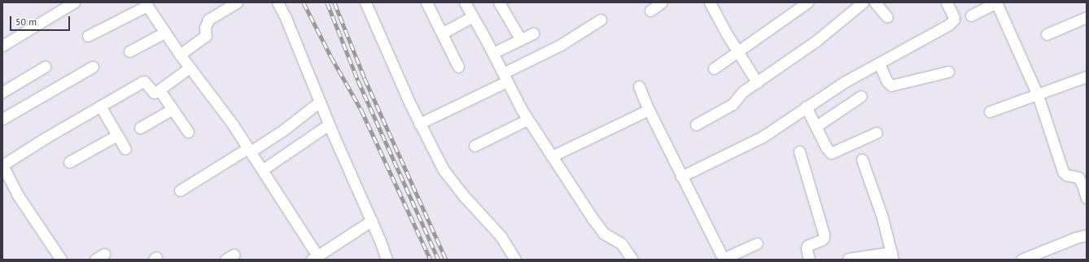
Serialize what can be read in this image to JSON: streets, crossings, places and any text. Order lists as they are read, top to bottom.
{
  "scale_bar": "50 m"
}
